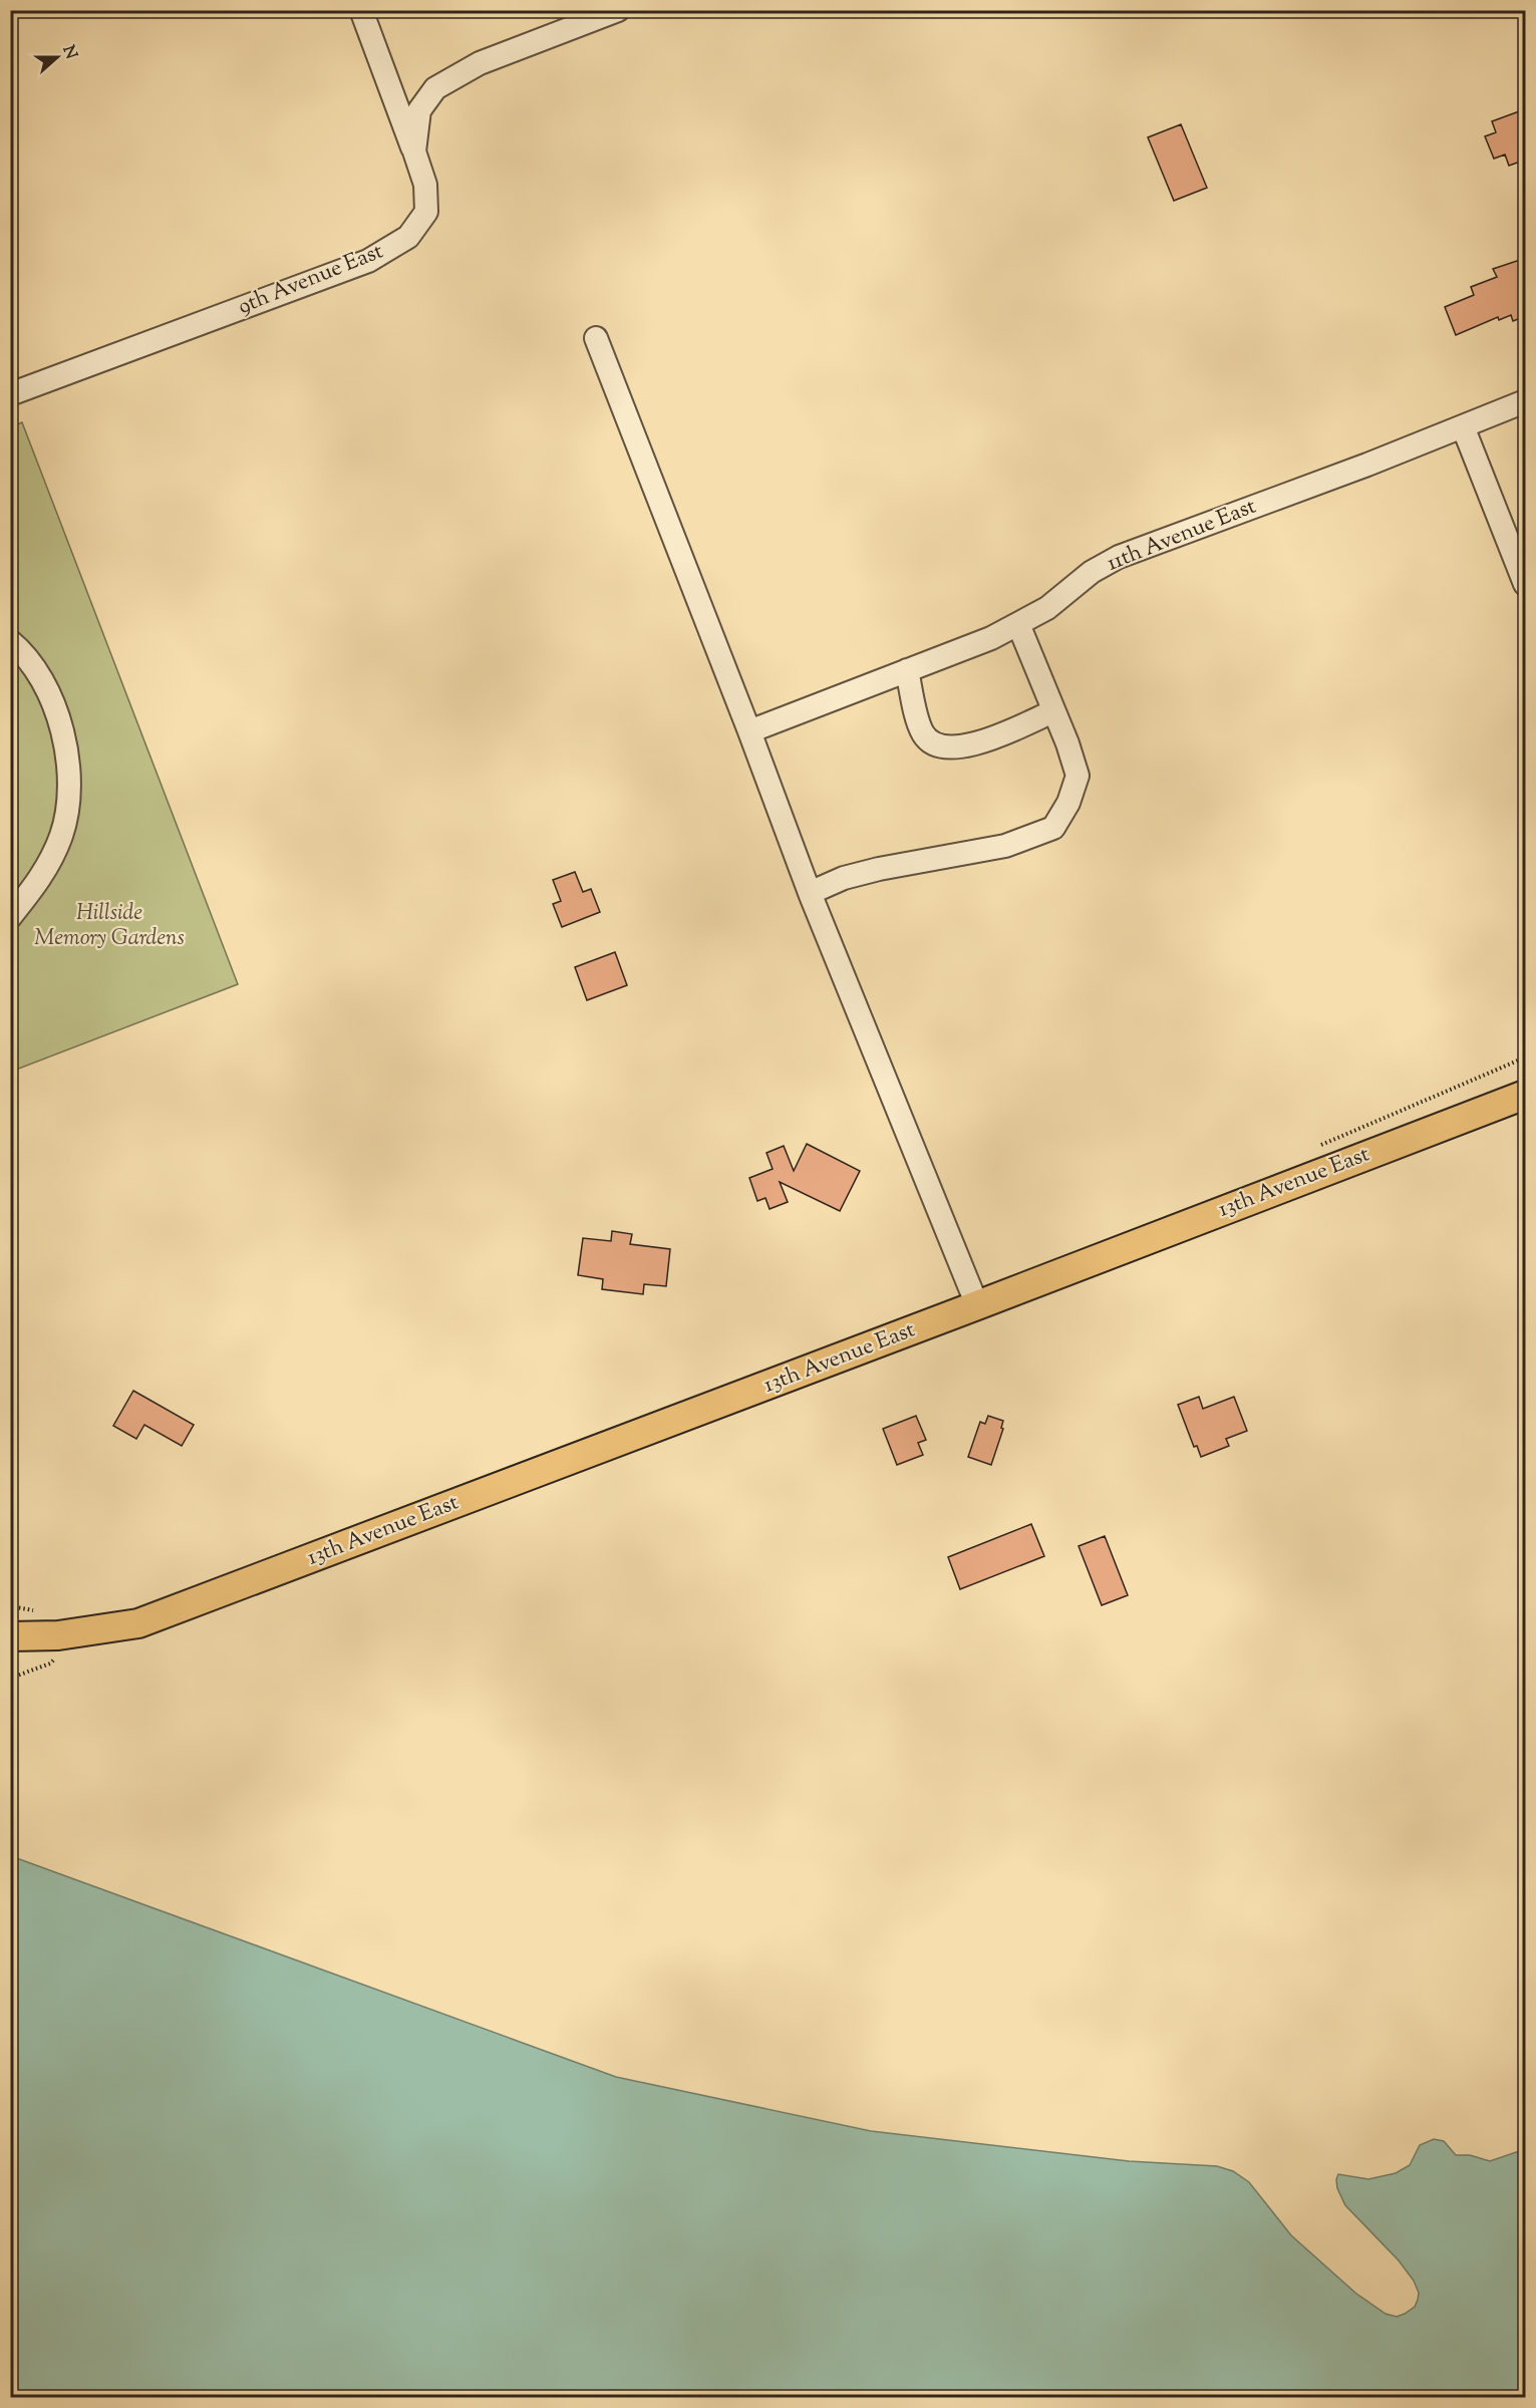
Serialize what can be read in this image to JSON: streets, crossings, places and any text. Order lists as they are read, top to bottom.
{
  "streets": {
    "main road": ["13th Avenue East"],
    "street": ["9th Avenue East", "11th Avenue East"]
  },
  "parks": ["Hillside Memory Gardens"],
  "north": "right"
}
